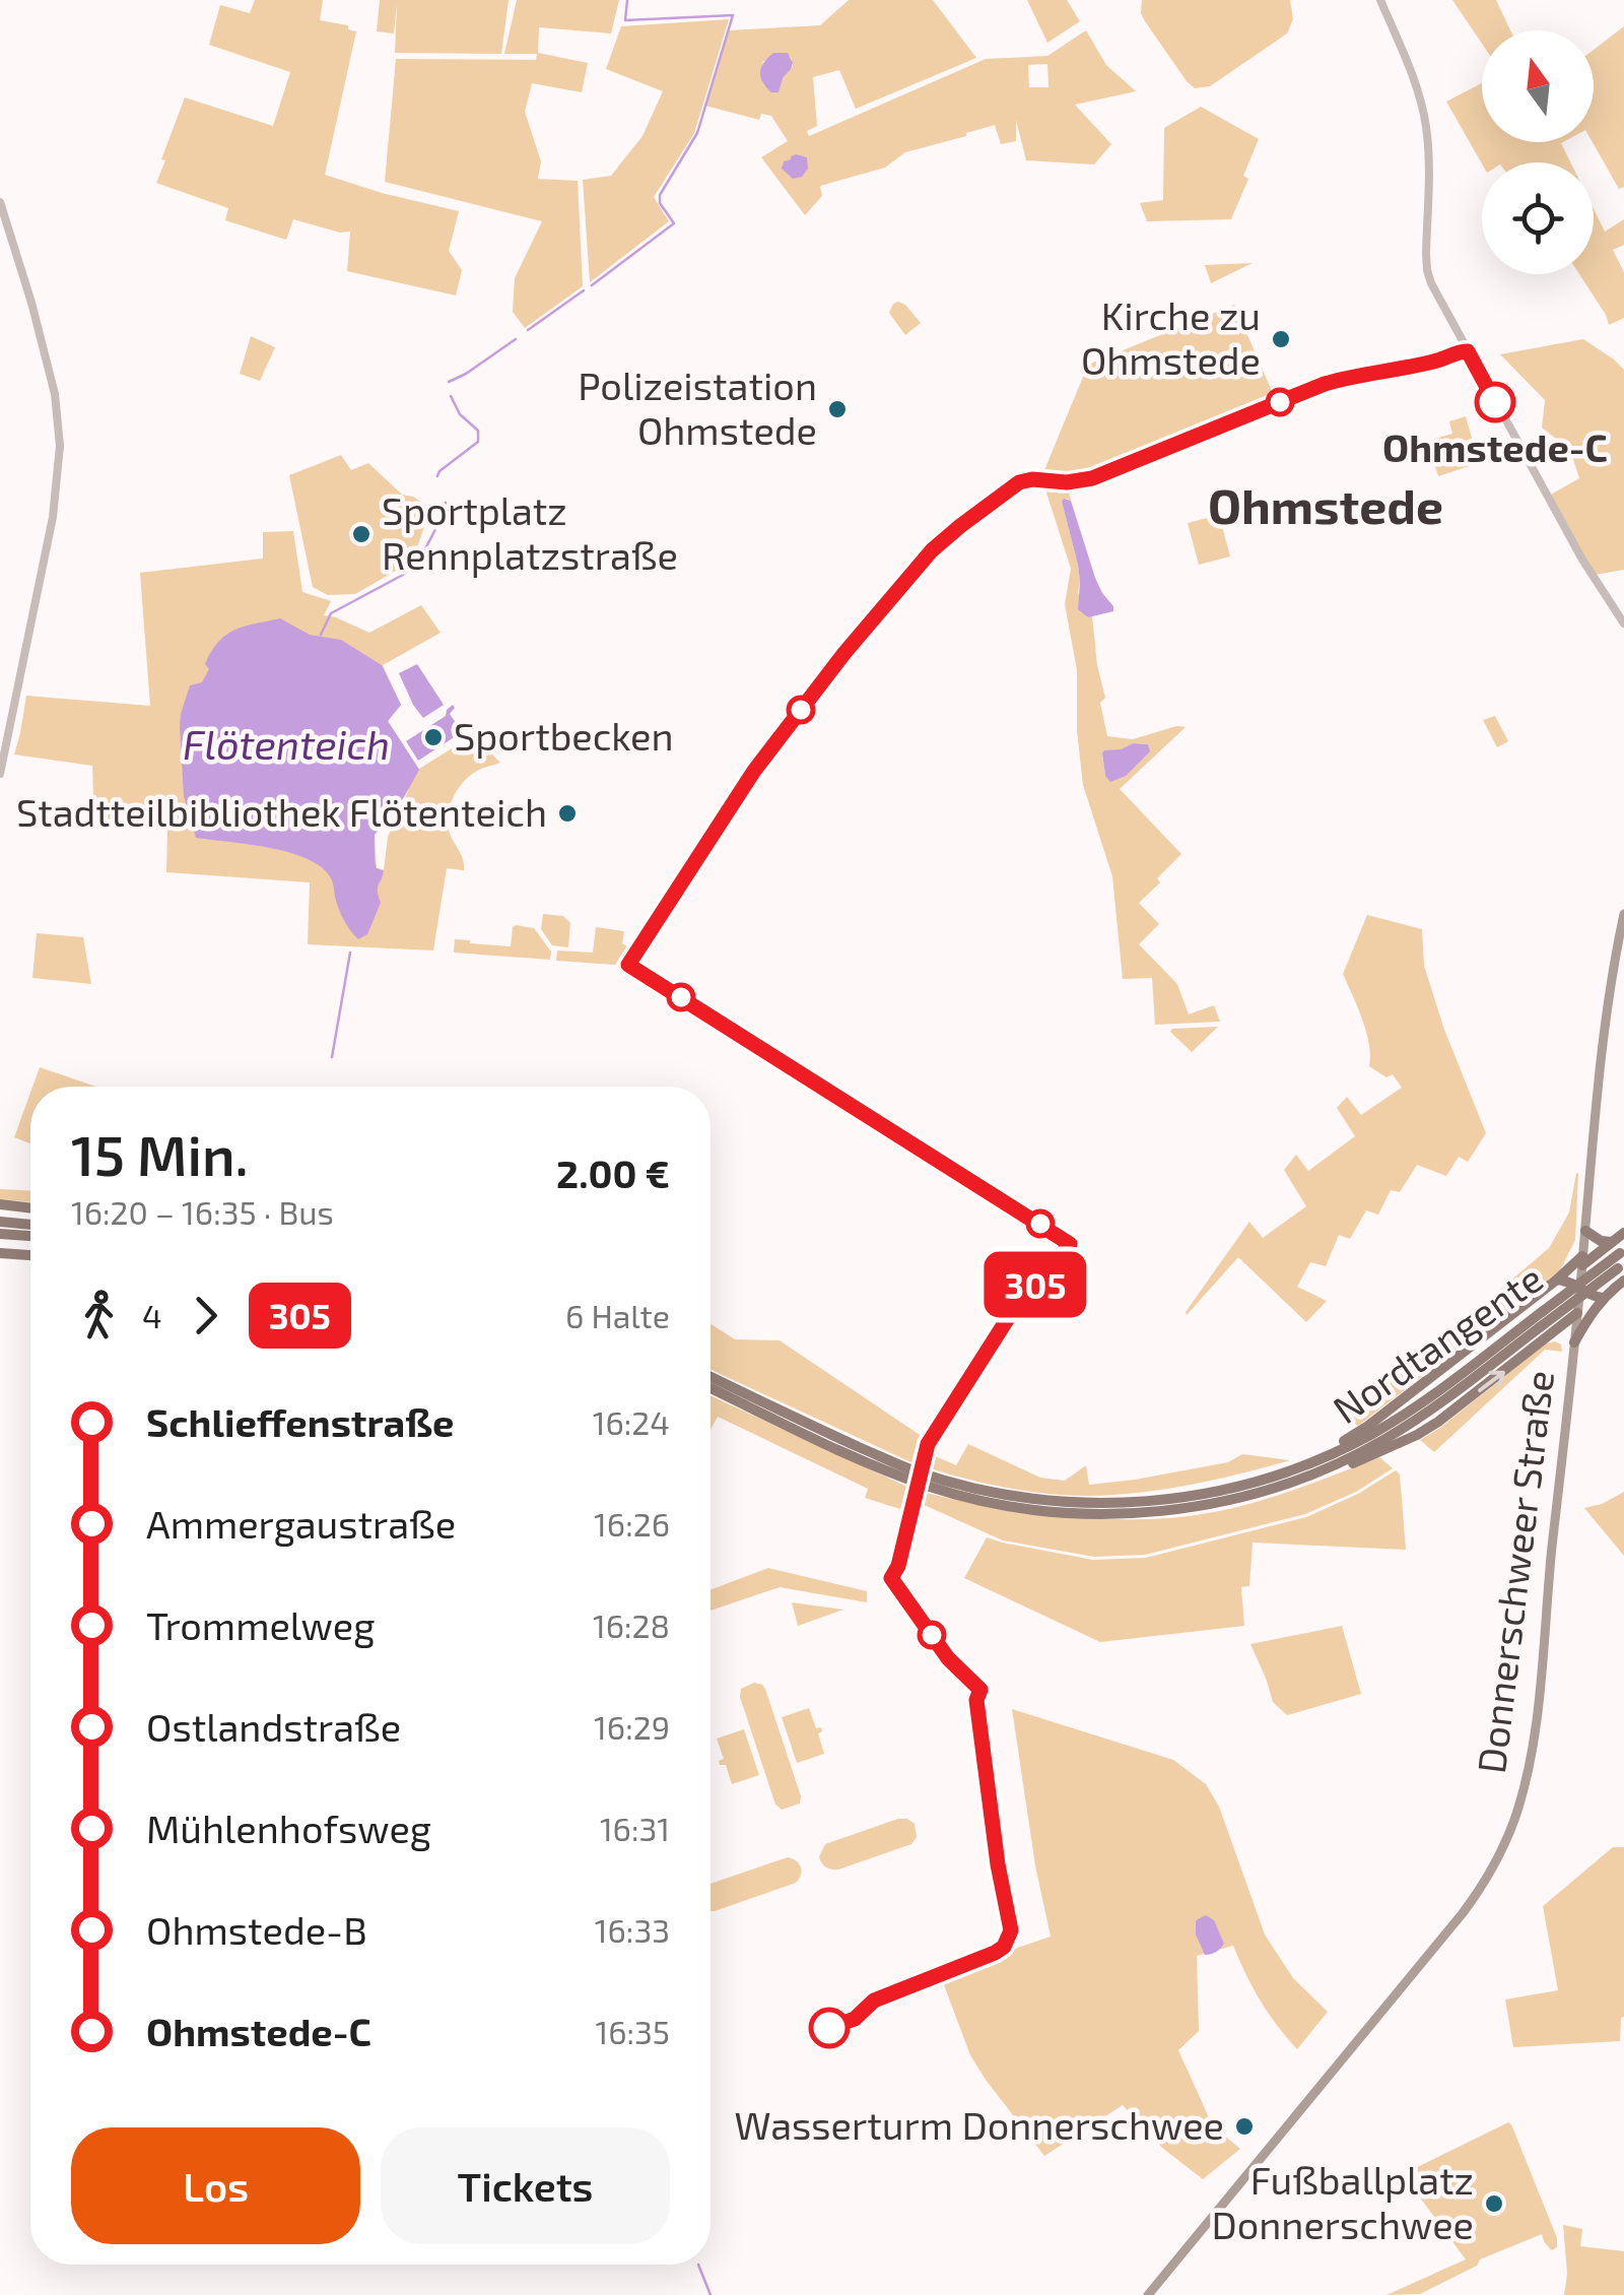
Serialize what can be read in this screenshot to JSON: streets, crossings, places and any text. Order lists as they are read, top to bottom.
{
  "streets": {
    "highway": ["Nordtangente"],
    "main road": ["Donnerschweer Straße"]
  },
  "districts": ["Ohmstede"],
  "water": ["Flötenteich"],
  "places": [
    "Kirche zu Ohmstede",
    "Ohmstede-C",
    "Polizeistation Ohmstede",
    "Sportplatz Rennplatzstraße",
    "Sportbecken",
    "Stadtteilbibliothek Flötenteich",
    "Wasserturm Donnerschwee",
    "Fußballplatz Donnerschwee"
  ],
  "lines": ["bus line 305"],
  "north": "top",
  "page": {
    "on_map": "305",
    "heading": ["15 Min.", "16:20 – 16:35 · Bus", "2.00 €"],
    "legs": ["4", "305", "6 Halte"],
    "list": [
      {
        "name": "Schlieffenstraße",
        "value": "16:24"
      },
      {
        "name": "Ammergaustraße",
        "value": "16:26"
      },
      {
        "name": "Trommelweg",
        "value": "16:28"
      },
      {
        "name": "Ostlandstraße",
        "value": "16:29"
      },
      {
        "name": "Mühlenhofsweg",
        "value": "16:31"
      },
      {
        "name": "Ohmstede-B",
        "value": "16:33"
      },
      {
        "name": "Ohmstede-C",
        "value": "16:35"
      }
    ],
    "buttons": ["Los", "Tickets"]
  }
}
